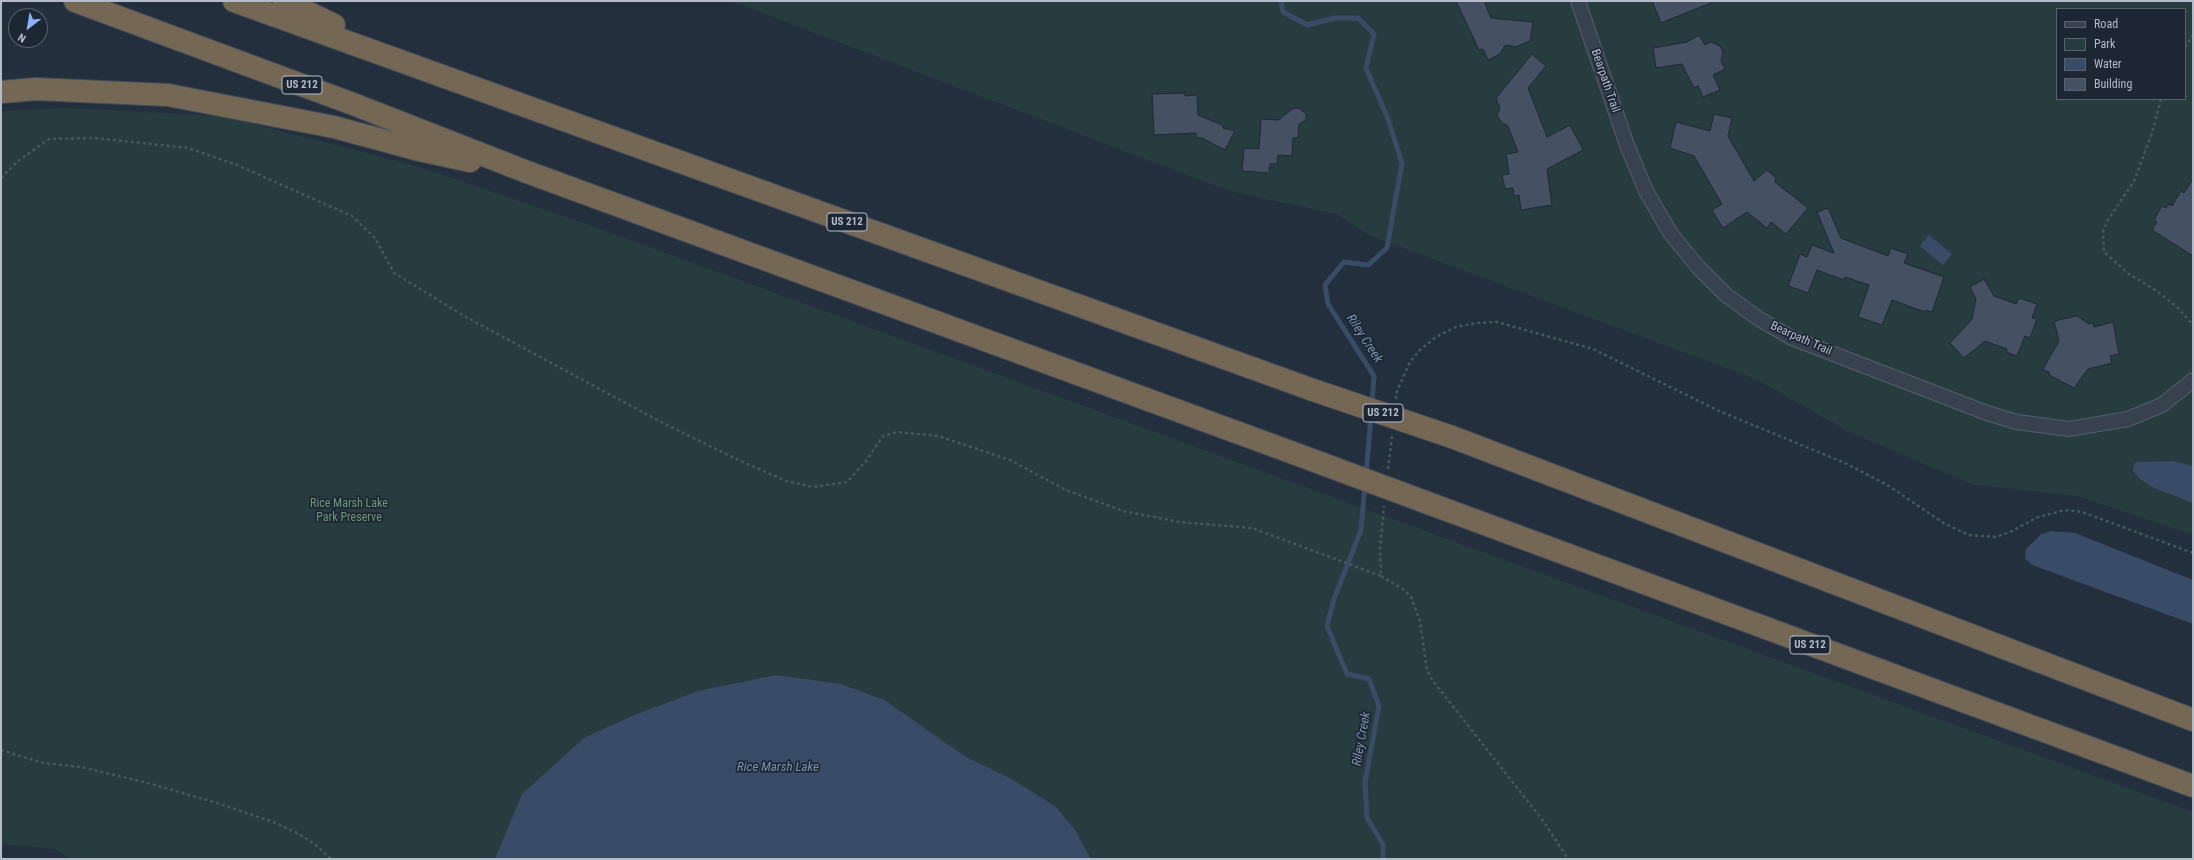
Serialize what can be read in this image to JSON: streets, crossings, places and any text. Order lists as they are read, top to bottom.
{
  "streets": {
    "highway": ["US 212"],
    "street": ["Bearpath Trail"]
  },
  "water": ["Riley Creek", "Rice Marsh Lake"],
  "parks": ["Rice Marsh Lake Park Preserve"],
  "legend": [
    "Road",
    "Park",
    "Water",
    "Building"
  ],
  "north": "bottom left"
}
